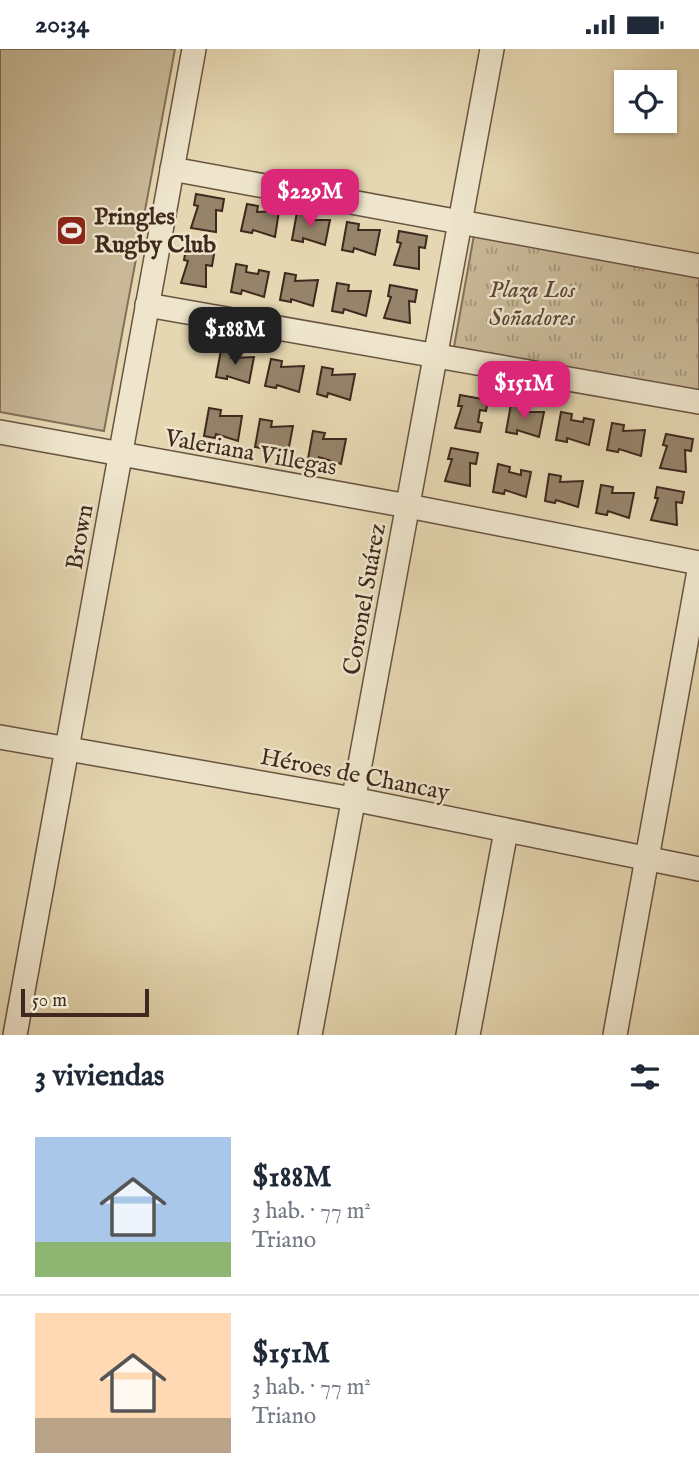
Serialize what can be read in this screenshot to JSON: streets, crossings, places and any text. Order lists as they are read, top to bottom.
{
  "streets": {
    "street": [
      "Valeriana Villegas",
      "Brown",
      "Coronel Suárez",
      "Héroes de Chancay"
    ]
  },
  "crossings": [
    ["Valeriana Villegas", "Brown"],
    ["Valeriana Villegas", "Coronel Suárez"],
    ["Brown", "Héroes de Chancay"],
    ["Coronel Suárez", "Héroes de Chancay"]
  ],
  "parks": ["Plaza Los Soñadores"],
  "places": {
    "sports": ["Pringles Rugby Club"]
  },
  "scale_bar": "50 m",
  "page": {
    "status": "20:34",
    "price": ["$229M", "$188M", "$151M"],
    "scale": "50 m",
    "heading": "3 viviendas",
    "list": [
      {
        "name": "$188M",
        "note": "3 hab. · 77 m² · Triano"
      },
      {
        "name": "$151M",
        "note": "3 hab. · 77 m² · Triano"
      }
    ]
  }
}
